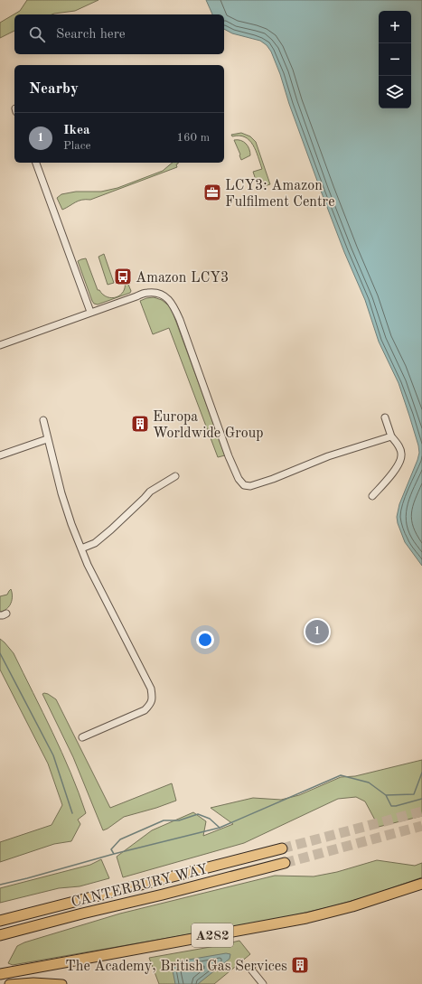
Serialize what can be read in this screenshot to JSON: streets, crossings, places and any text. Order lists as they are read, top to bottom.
{
  "streets": {
    "highway": ["CANTERBURY WAY", "A282"]
  },
  "places": {
    "office": ["LCY3: Amazon Fulfilment Centre"],
    "bus stop": ["Amazon LCY3"],
    "building": ["Europa Worldwide Group", "The Academy, British Gas Services"]
  },
  "page": {
    "map_buttons": ["+", "−"],
    "search": "Search here",
    "heading": "Nearby",
    "list": [
      {
        "mark": "1",
        "name": "Ikea",
        "note": "Place",
        "value": "160 m"
      }
    ],
    "pins": "1"
  }
}
